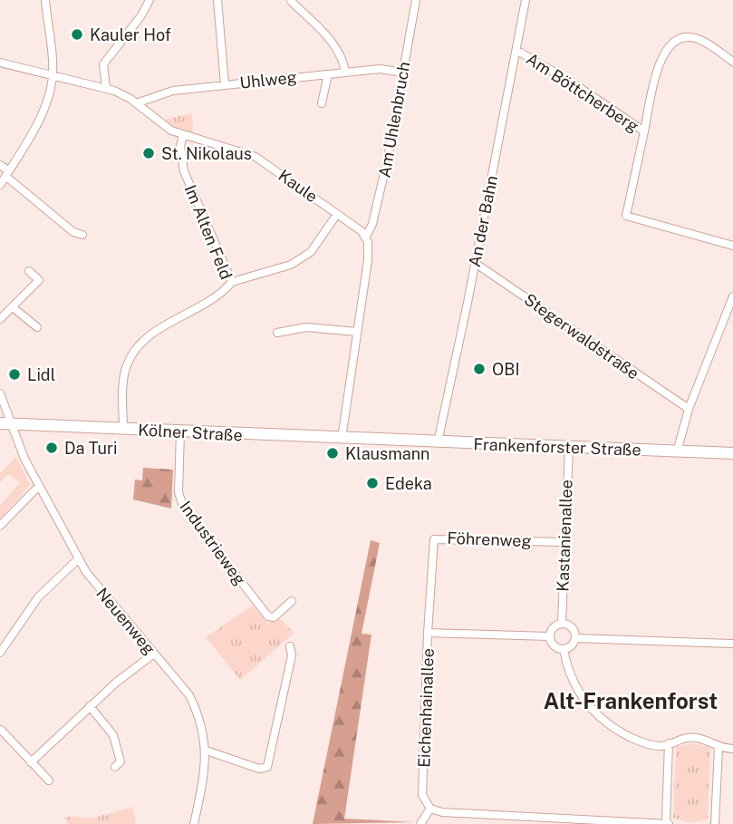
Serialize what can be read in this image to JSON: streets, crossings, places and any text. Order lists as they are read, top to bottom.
{
  "streets": {
    "main road": ["Kölner Straße", "Frankenforster Straße"],
    "street": [
      "Uhlweg",
      "Am Böttcherberg",
      "Am Uhlenbruch",
      "Kaule",
      "An der Bahn",
      "Im Alten Feld",
      "Stegerwaldstraße",
      "Kastanienallee",
      "Föhrenweg",
      "Industrieweg",
      "Neuenweg",
      "Eichenhainallee"
    ]
  },
  "crossings": [
    ["Uhlweg", "Am Uhlenbruch"],
    ["Uhlweg", "Kaule"],
    ["Am Böttcherberg", "An der Bahn"],
    ["Am Uhlenbruch", "Kaule"],
    ["Kaule", "Im Alten Feld"],
    ["An der Bahn", "Stegerwaldstraße"],
    ["An der Bahn", "Frankenforster Straße"],
    ["Im Alten Feld", "Kölner Straße"],
    ["Kölner Straße", "Frankenforster Straße"],
    ["Kölner Straße", "Industrieweg"],
    ["Kölner Straße", "Neuenweg"],
    ["Frankenforster Straße", "Kastanienallee"],
    ["Kastanienallee", "Föhrenweg"],
    ["Kastanienallee", "Eichenhainallee"],
    ["Föhrenweg", "Eichenhainallee"]
  ],
  "districts": ["Alt-Frankenforst"],
  "places": [
    "Kauler Hof",
    "St. Nikolaus",
    "OBI",
    "Lidl",
    "Da Turi",
    "Klausmann",
    "Edeka"
  ]
}
